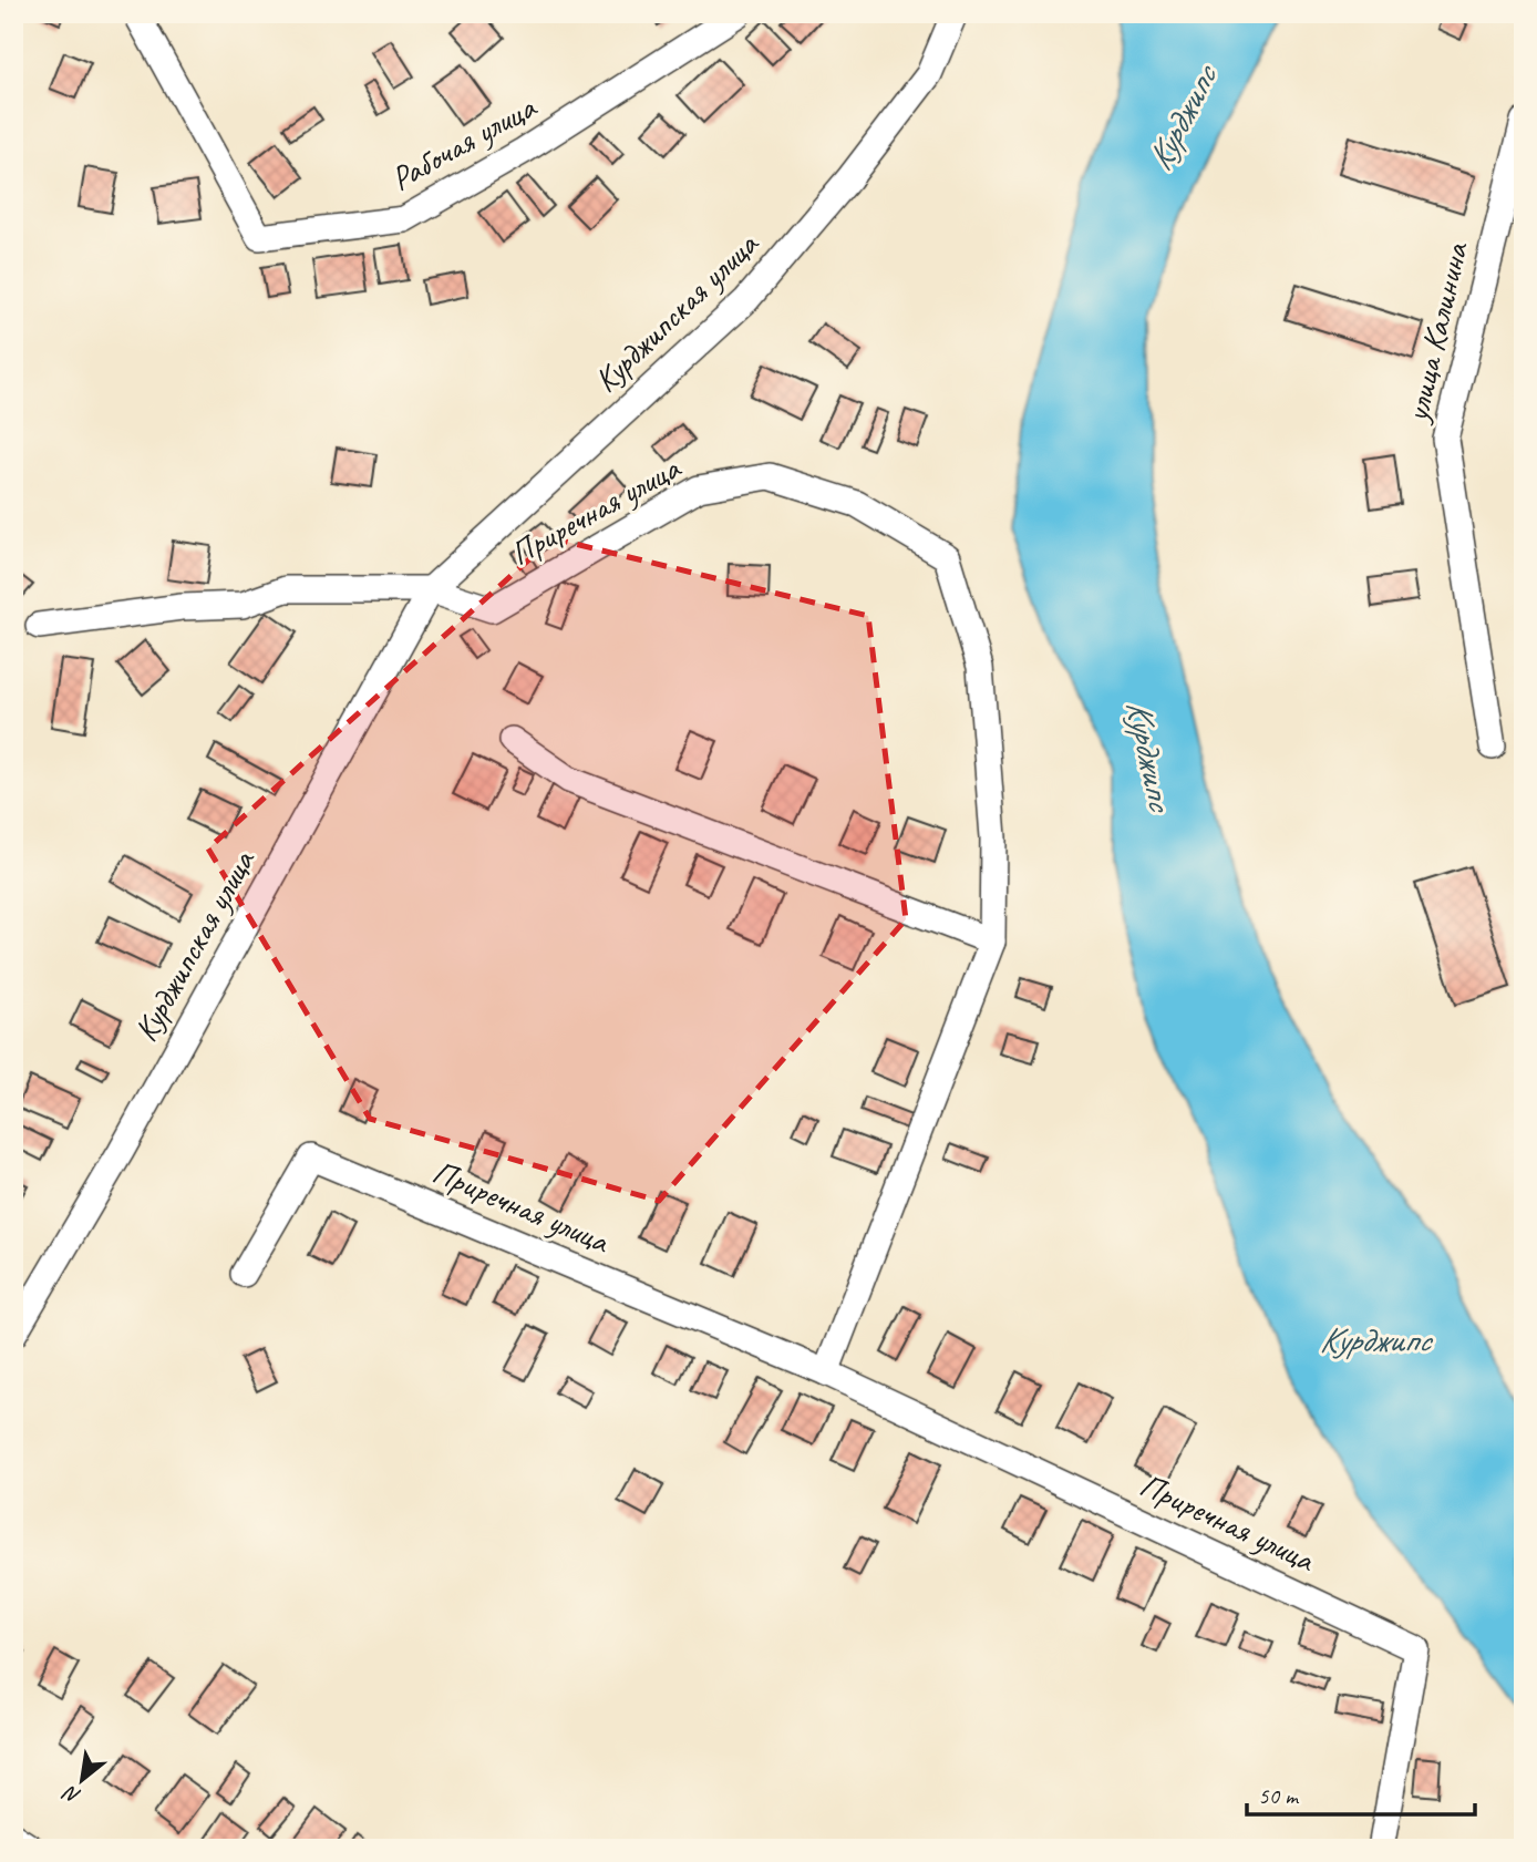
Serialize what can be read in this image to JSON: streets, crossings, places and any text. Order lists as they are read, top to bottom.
{
  "streets": {
    "street": [
      "Рабочая улица",
      "Курджипская улица",
      "улица Калинина",
      "Приречная улица"
    ]
  },
  "crossings": [
    ["Курджипская улица", "Приречная улица"]
  ],
  "water": ["Курджипс"],
  "scale_bar": "50 m",
  "north": "bottom left"
}
